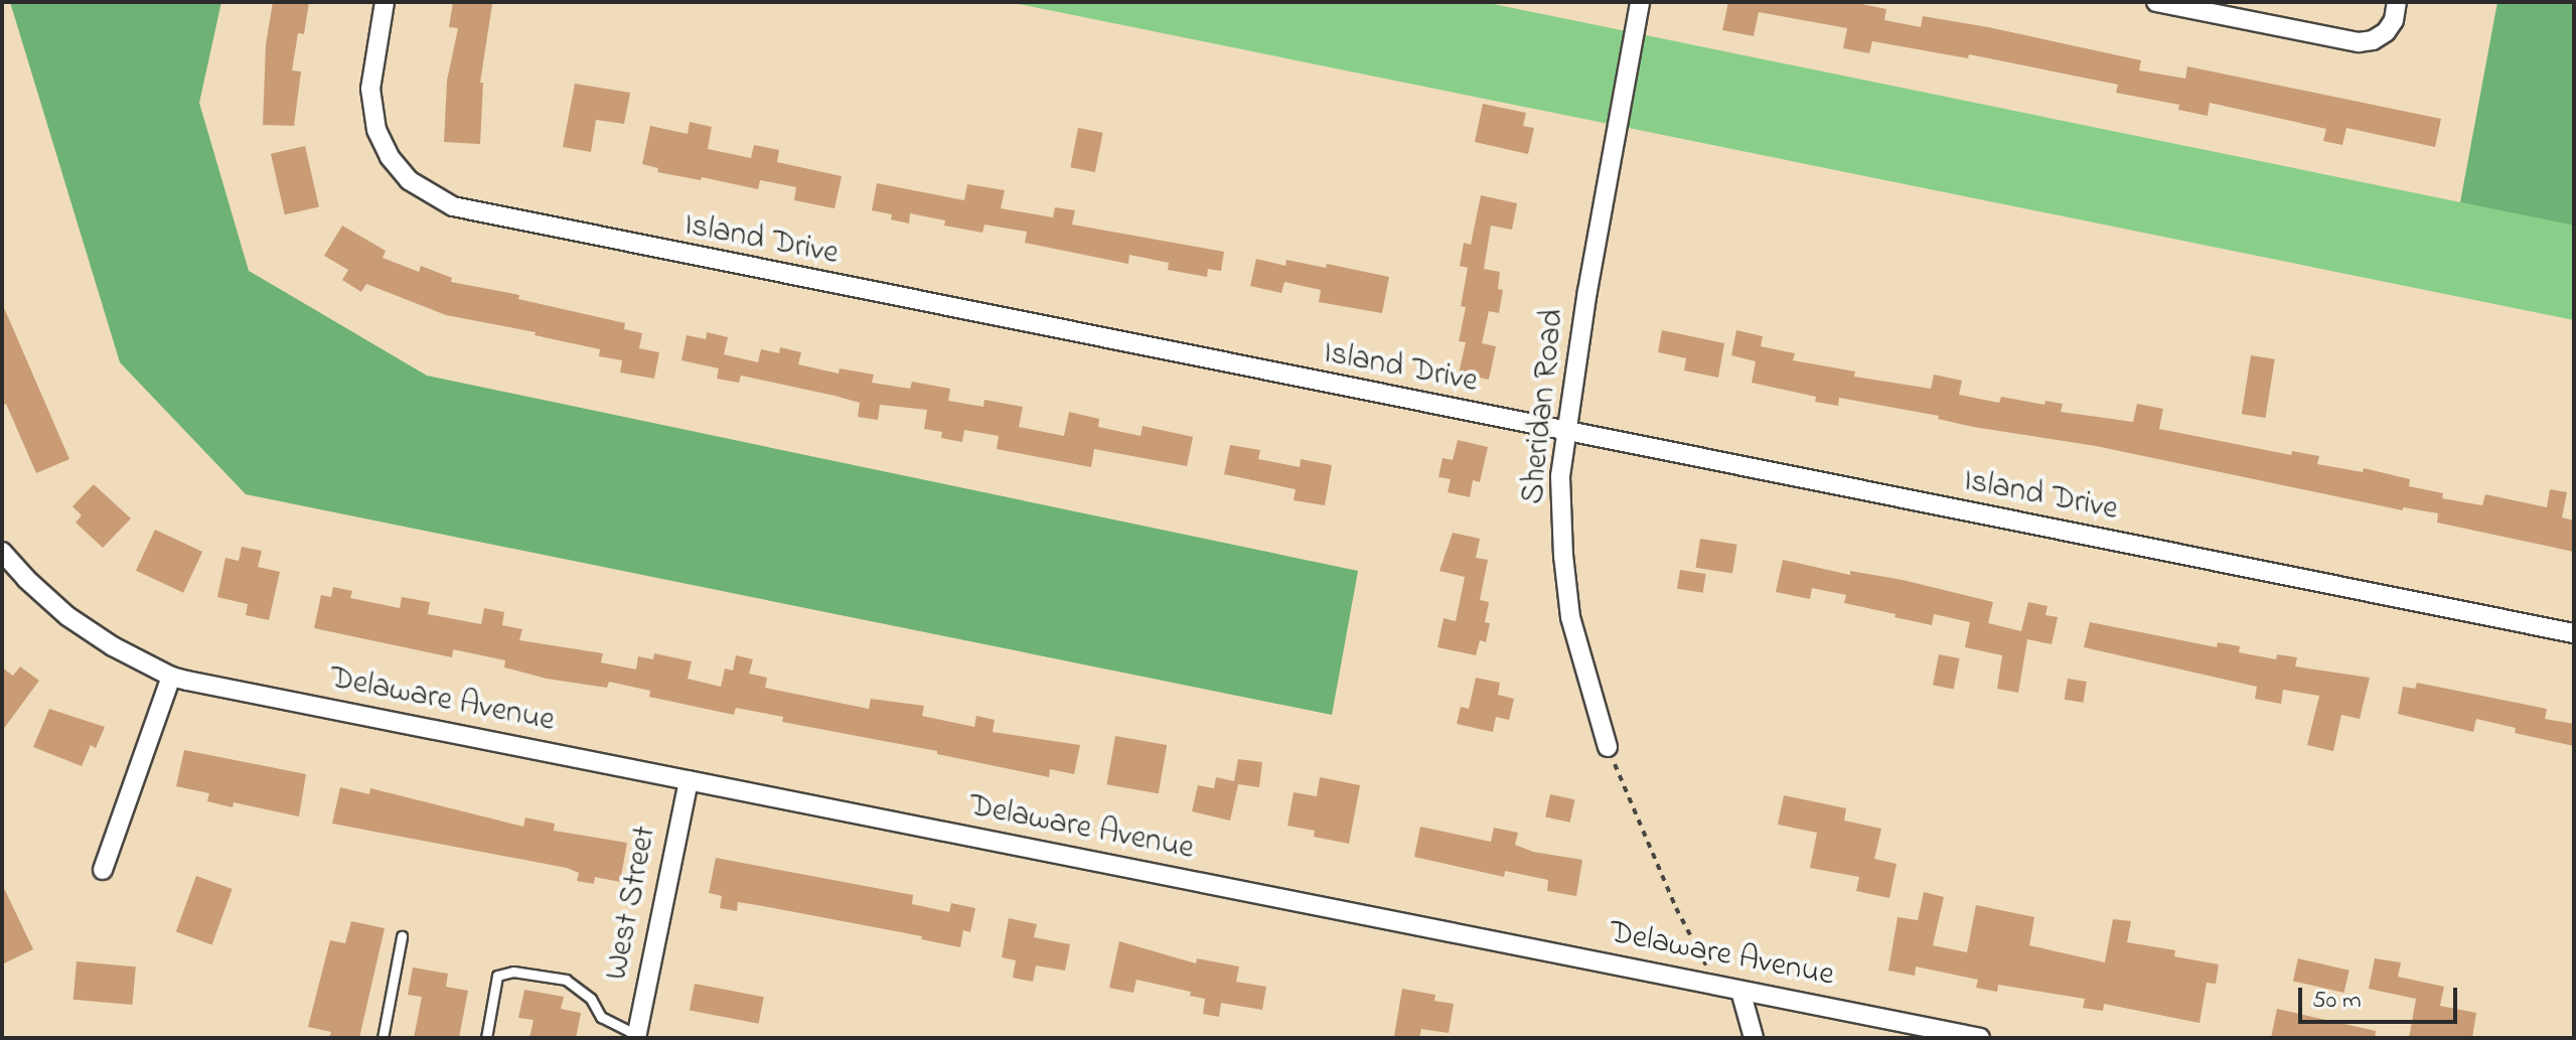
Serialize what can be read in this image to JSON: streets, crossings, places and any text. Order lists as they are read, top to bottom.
{
  "streets": {
    "street": [
      "Island Drive",
      "Sheridan Road",
      "Delaware Avenue",
      "West Street"
    ]
  },
  "crossings": [
    ["Island Drive", "Sheridan Road"],
    ["Delaware Avenue", "West Street"]
  ],
  "scale_bar": "50 m"
}
